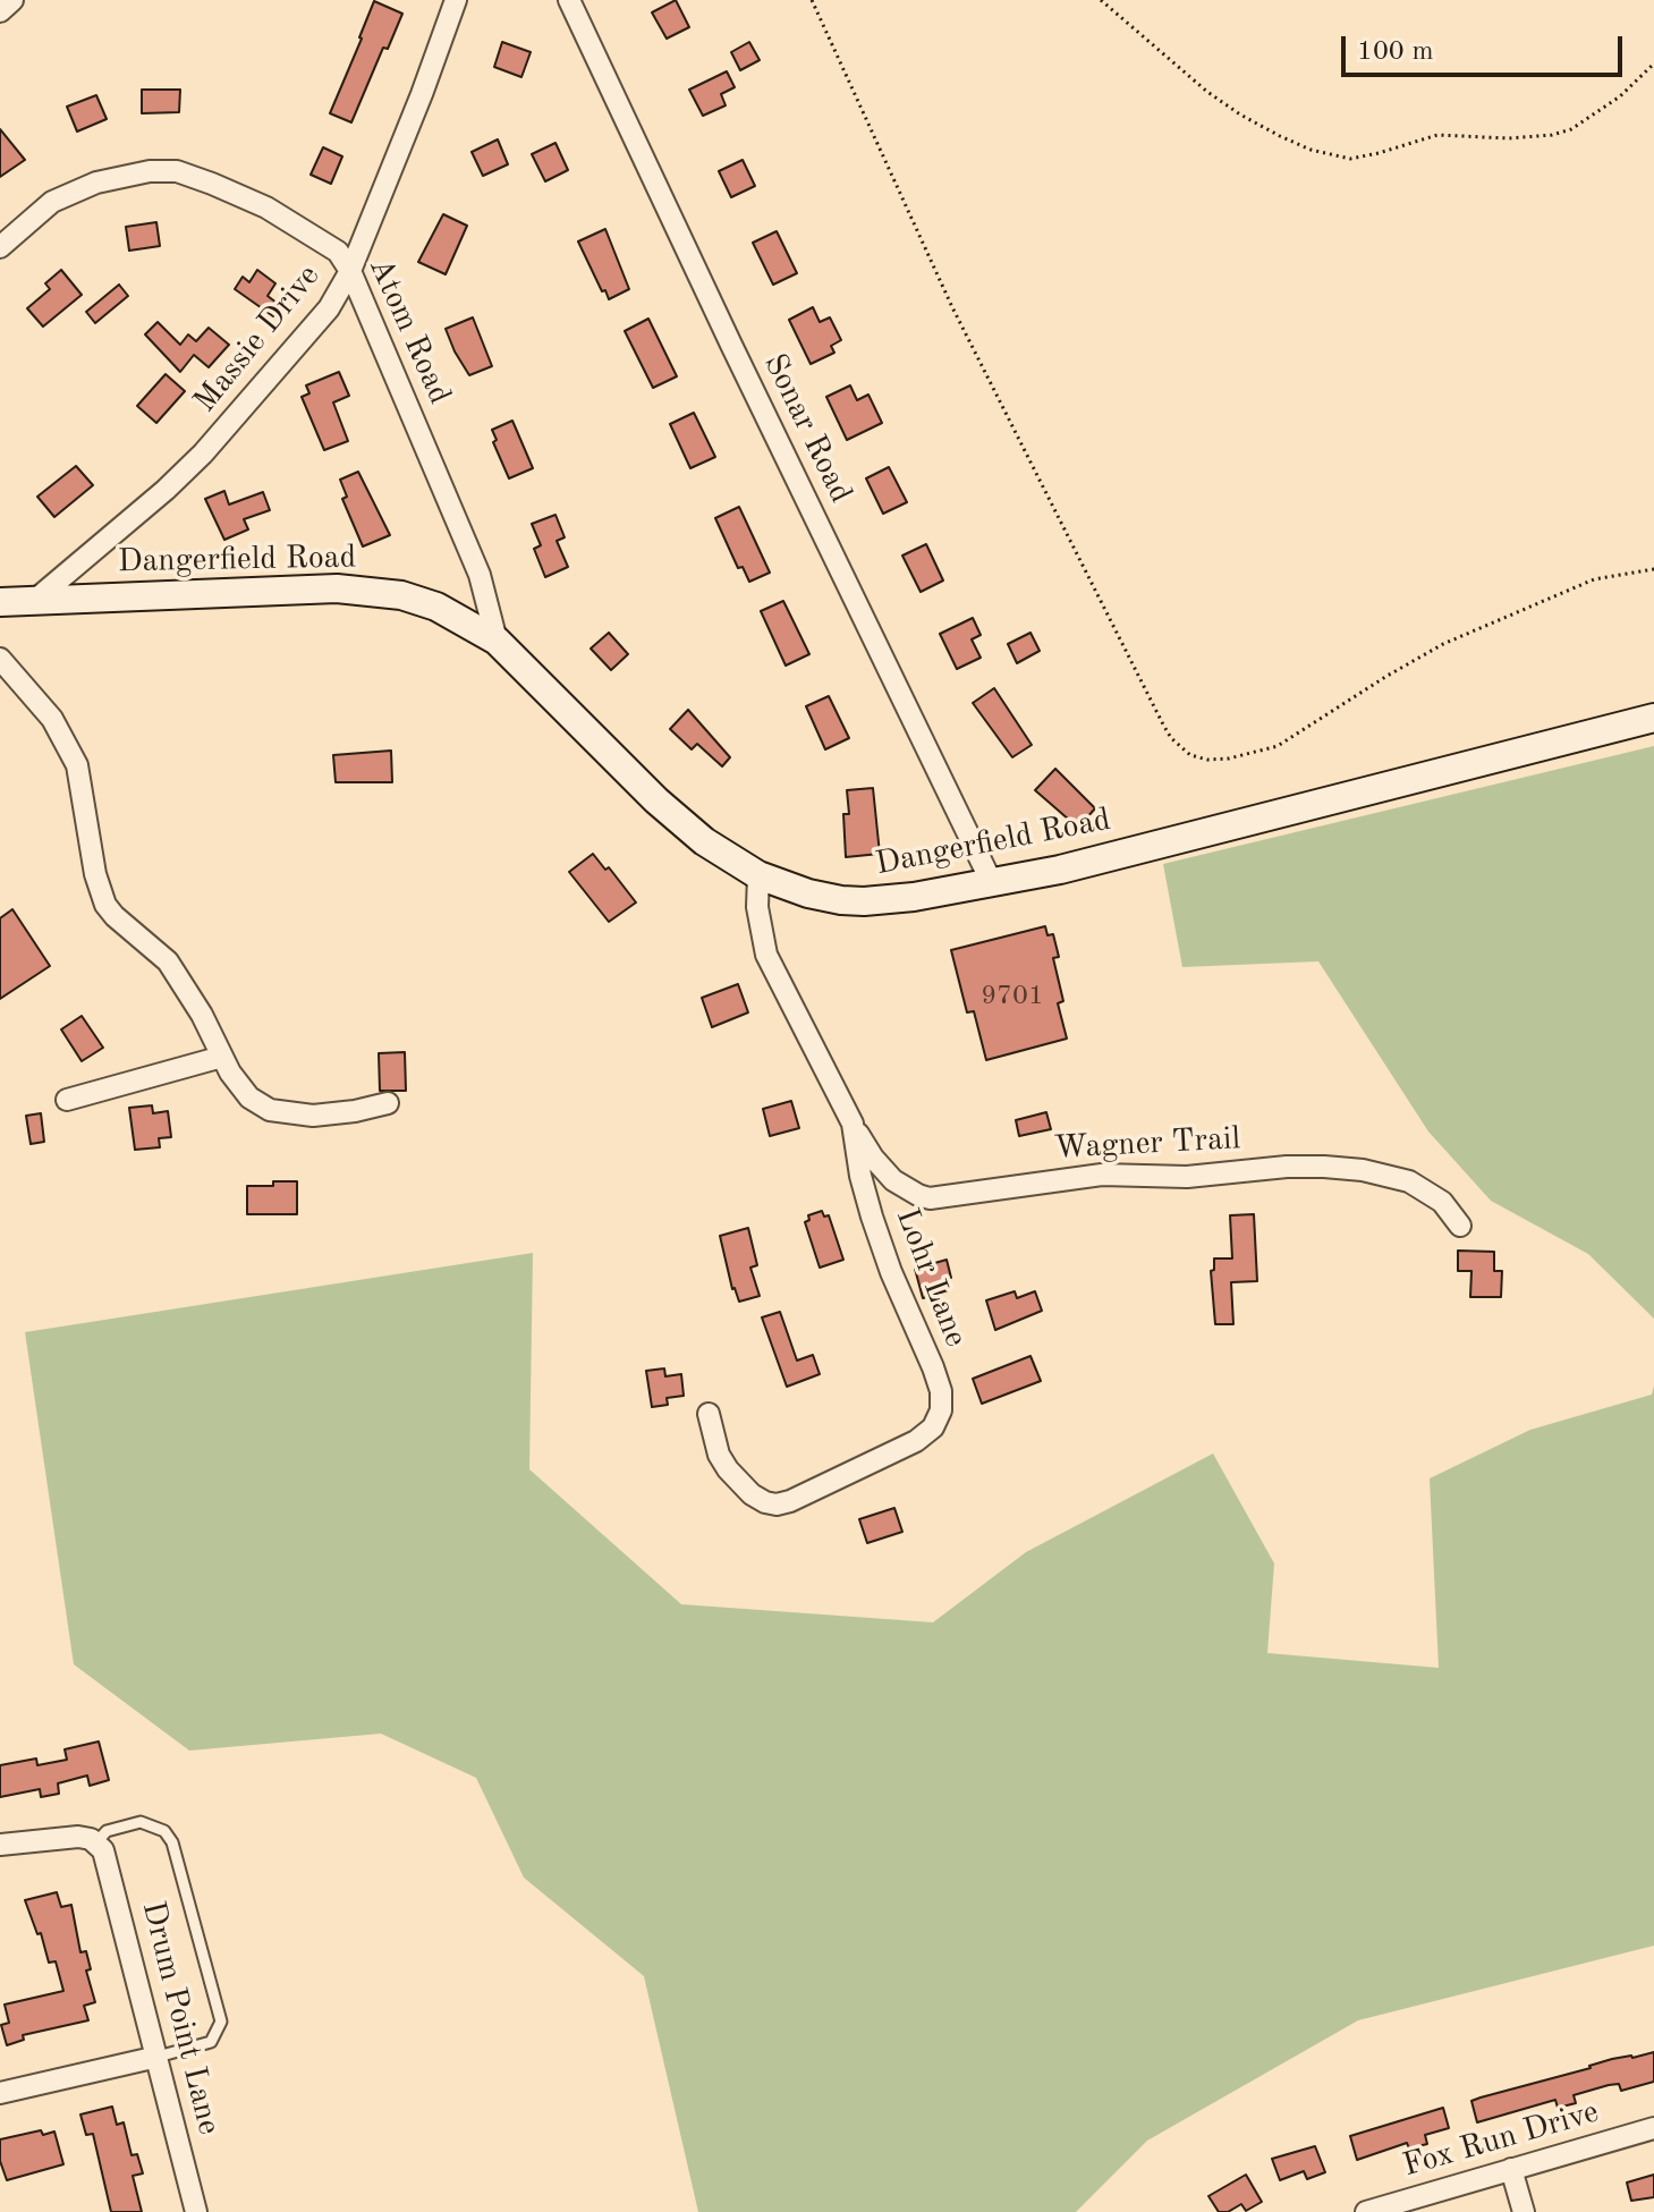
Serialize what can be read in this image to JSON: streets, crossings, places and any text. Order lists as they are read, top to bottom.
{
  "streets": {
    "street": [
      "Atom Road",
      "Massie Drive",
      "Sonar Road",
      "Dangerfield Road",
      "Wagner Trail",
      "Lohr Lane",
      "Drum Point Lane",
      "Fox Run Drive"
    ]
  },
  "crossings": [
    ["Atom Road", "Massie Drive"],
    ["Atom Road", "Dangerfield Road"],
    ["Massie Drive", "Dangerfield Road"],
    ["Sonar Road", "Dangerfield Road"],
    ["Dangerfield Road", "Lohr Lane"],
    ["Wagner Trail", "Lohr Lane"]
  ],
  "house_numbers": ["9701"],
  "scale_bar": "100 m"
}
